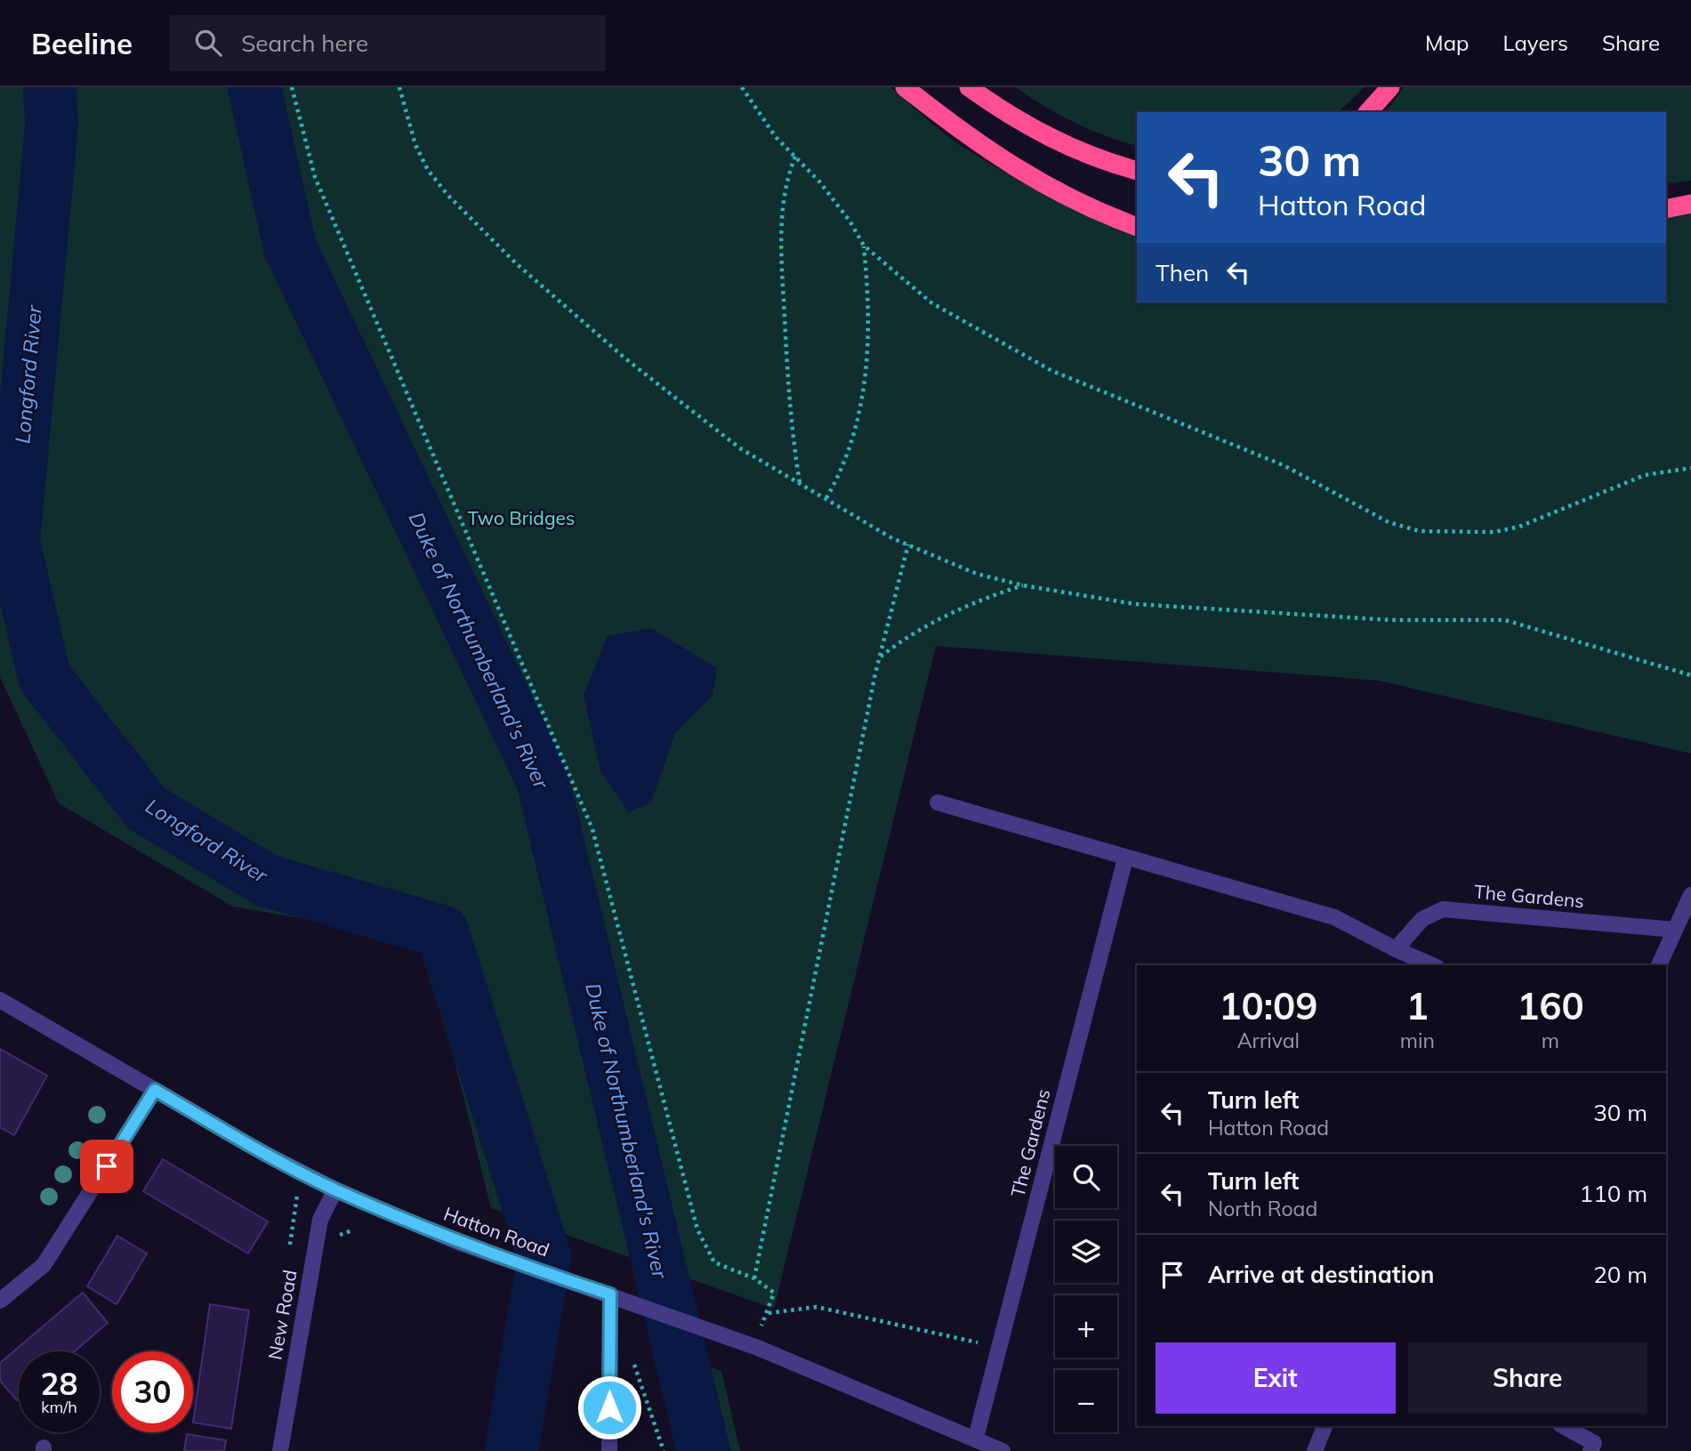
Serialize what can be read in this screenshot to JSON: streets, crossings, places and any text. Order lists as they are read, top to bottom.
{
  "streets": {
    "street": ["The Gardens", "Hatton Road", "New Road"]
  },
  "crossings": [
    ["The Gardens", "Hatton Road"],
    ["Hatton Road", "New Road"]
  ],
  "water": ["Longford River", "Duke of Northumberland's River"],
  "parks": ["Two Bridges"],
  "page": {
    "header": "Beeline",
    "search": "Search here",
    "nav": ["Map", "Layers", "Share"],
    "turn": ["30 m", "Hatton Road"],
    "then": "Then",
    "eta": [
      "10:09",
      "Arrival",
      "1",
      "min",
      "160",
      "m"
    ],
    "list": [
      {
        "name": "Turn left",
        "note": "Hatton Road",
        "value": "30 m"
      },
      {
        "name": "Turn left",
        "note": "North Road",
        "value": "110 m"
      },
      {
        "name": "Arrive at destination",
        "value": "20 m"
      }
    ],
    "map_buttons": ["+", "−"],
    "buttons": ["Exit", "Share"],
    "speed": "28 km/h",
    "limit": "30"
  }
}
